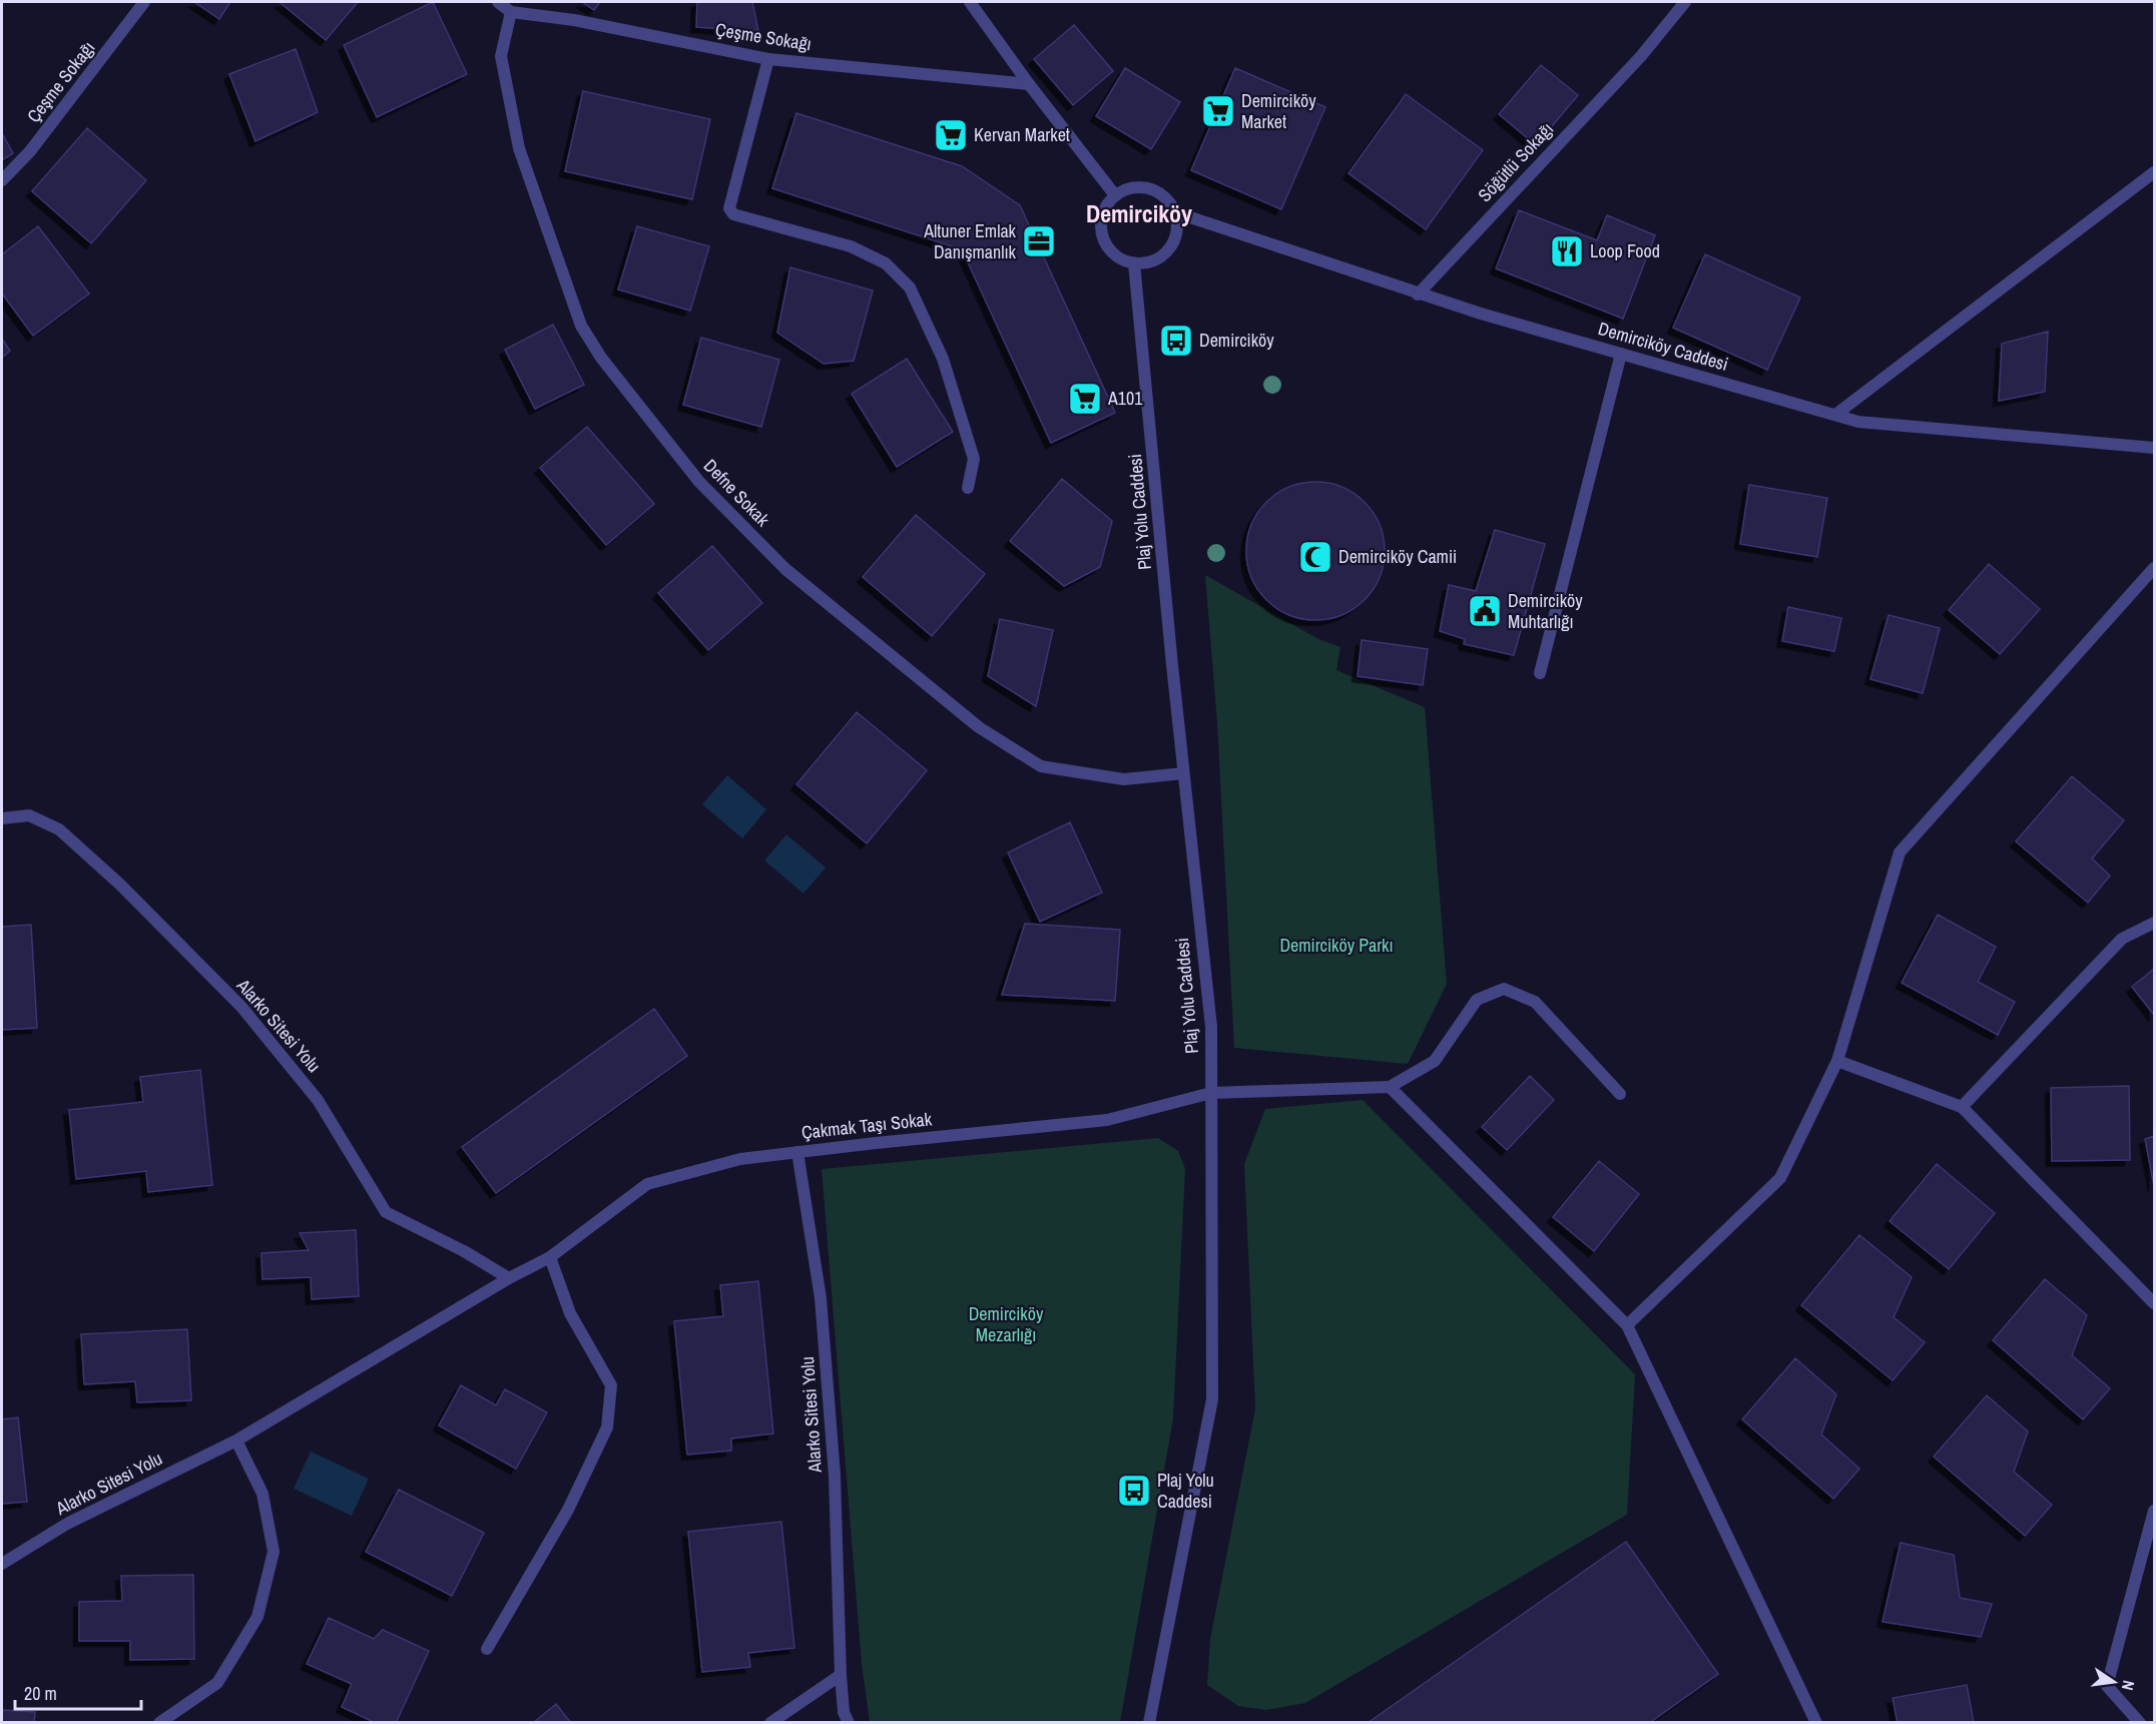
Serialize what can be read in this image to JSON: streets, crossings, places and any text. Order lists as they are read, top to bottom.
{
  "streets": {
    "street": [
      "Çeşme Sokağı",
      "Söğütlü Sokağı",
      "Demirciköy Caddesi",
      "Defne Sokak",
      "Plaj Yolu Caddesi",
      "Alarko Sitesi Yolu",
      "Çakmak Taşı Sokak"
    ]
  },
  "crossings": [
    ["Çeşme Sokağı", "Defne Sokak"],
    ["Söğütlü Sokağı", "Demirciköy Caddesi"],
    ["Demirciköy Caddesi", "Plaj Yolu Caddesi"],
    ["Defne Sokak", "Plaj Yolu Caddesi"],
    ["Plaj Yolu Caddesi", "Çakmak Taşı Sokak"],
    ["Alarko Sitesi Yolu", "Çakmak Taşı Sokak"]
  ],
  "districts": ["Demirciköy"],
  "parks": ["Demirciköy Parkı", "Demirciköy Mezarlığı"],
  "places": {
    "supermarket": ["Demirciköy Market", "Kervan Market", "A101"],
    "office": ["Altuner Emlak Danışmanlık"],
    "restaurant": ["Loop Food"],
    "bus stop": ["Demirciköy", "Plaj Yolu Caddesi"],
    "mosque": ["Demirciköy Camii"],
    "public building": ["Demirciköy Muhtarlığı"]
  },
  "scale_bar": "20 m",
  "north": "right"
}
